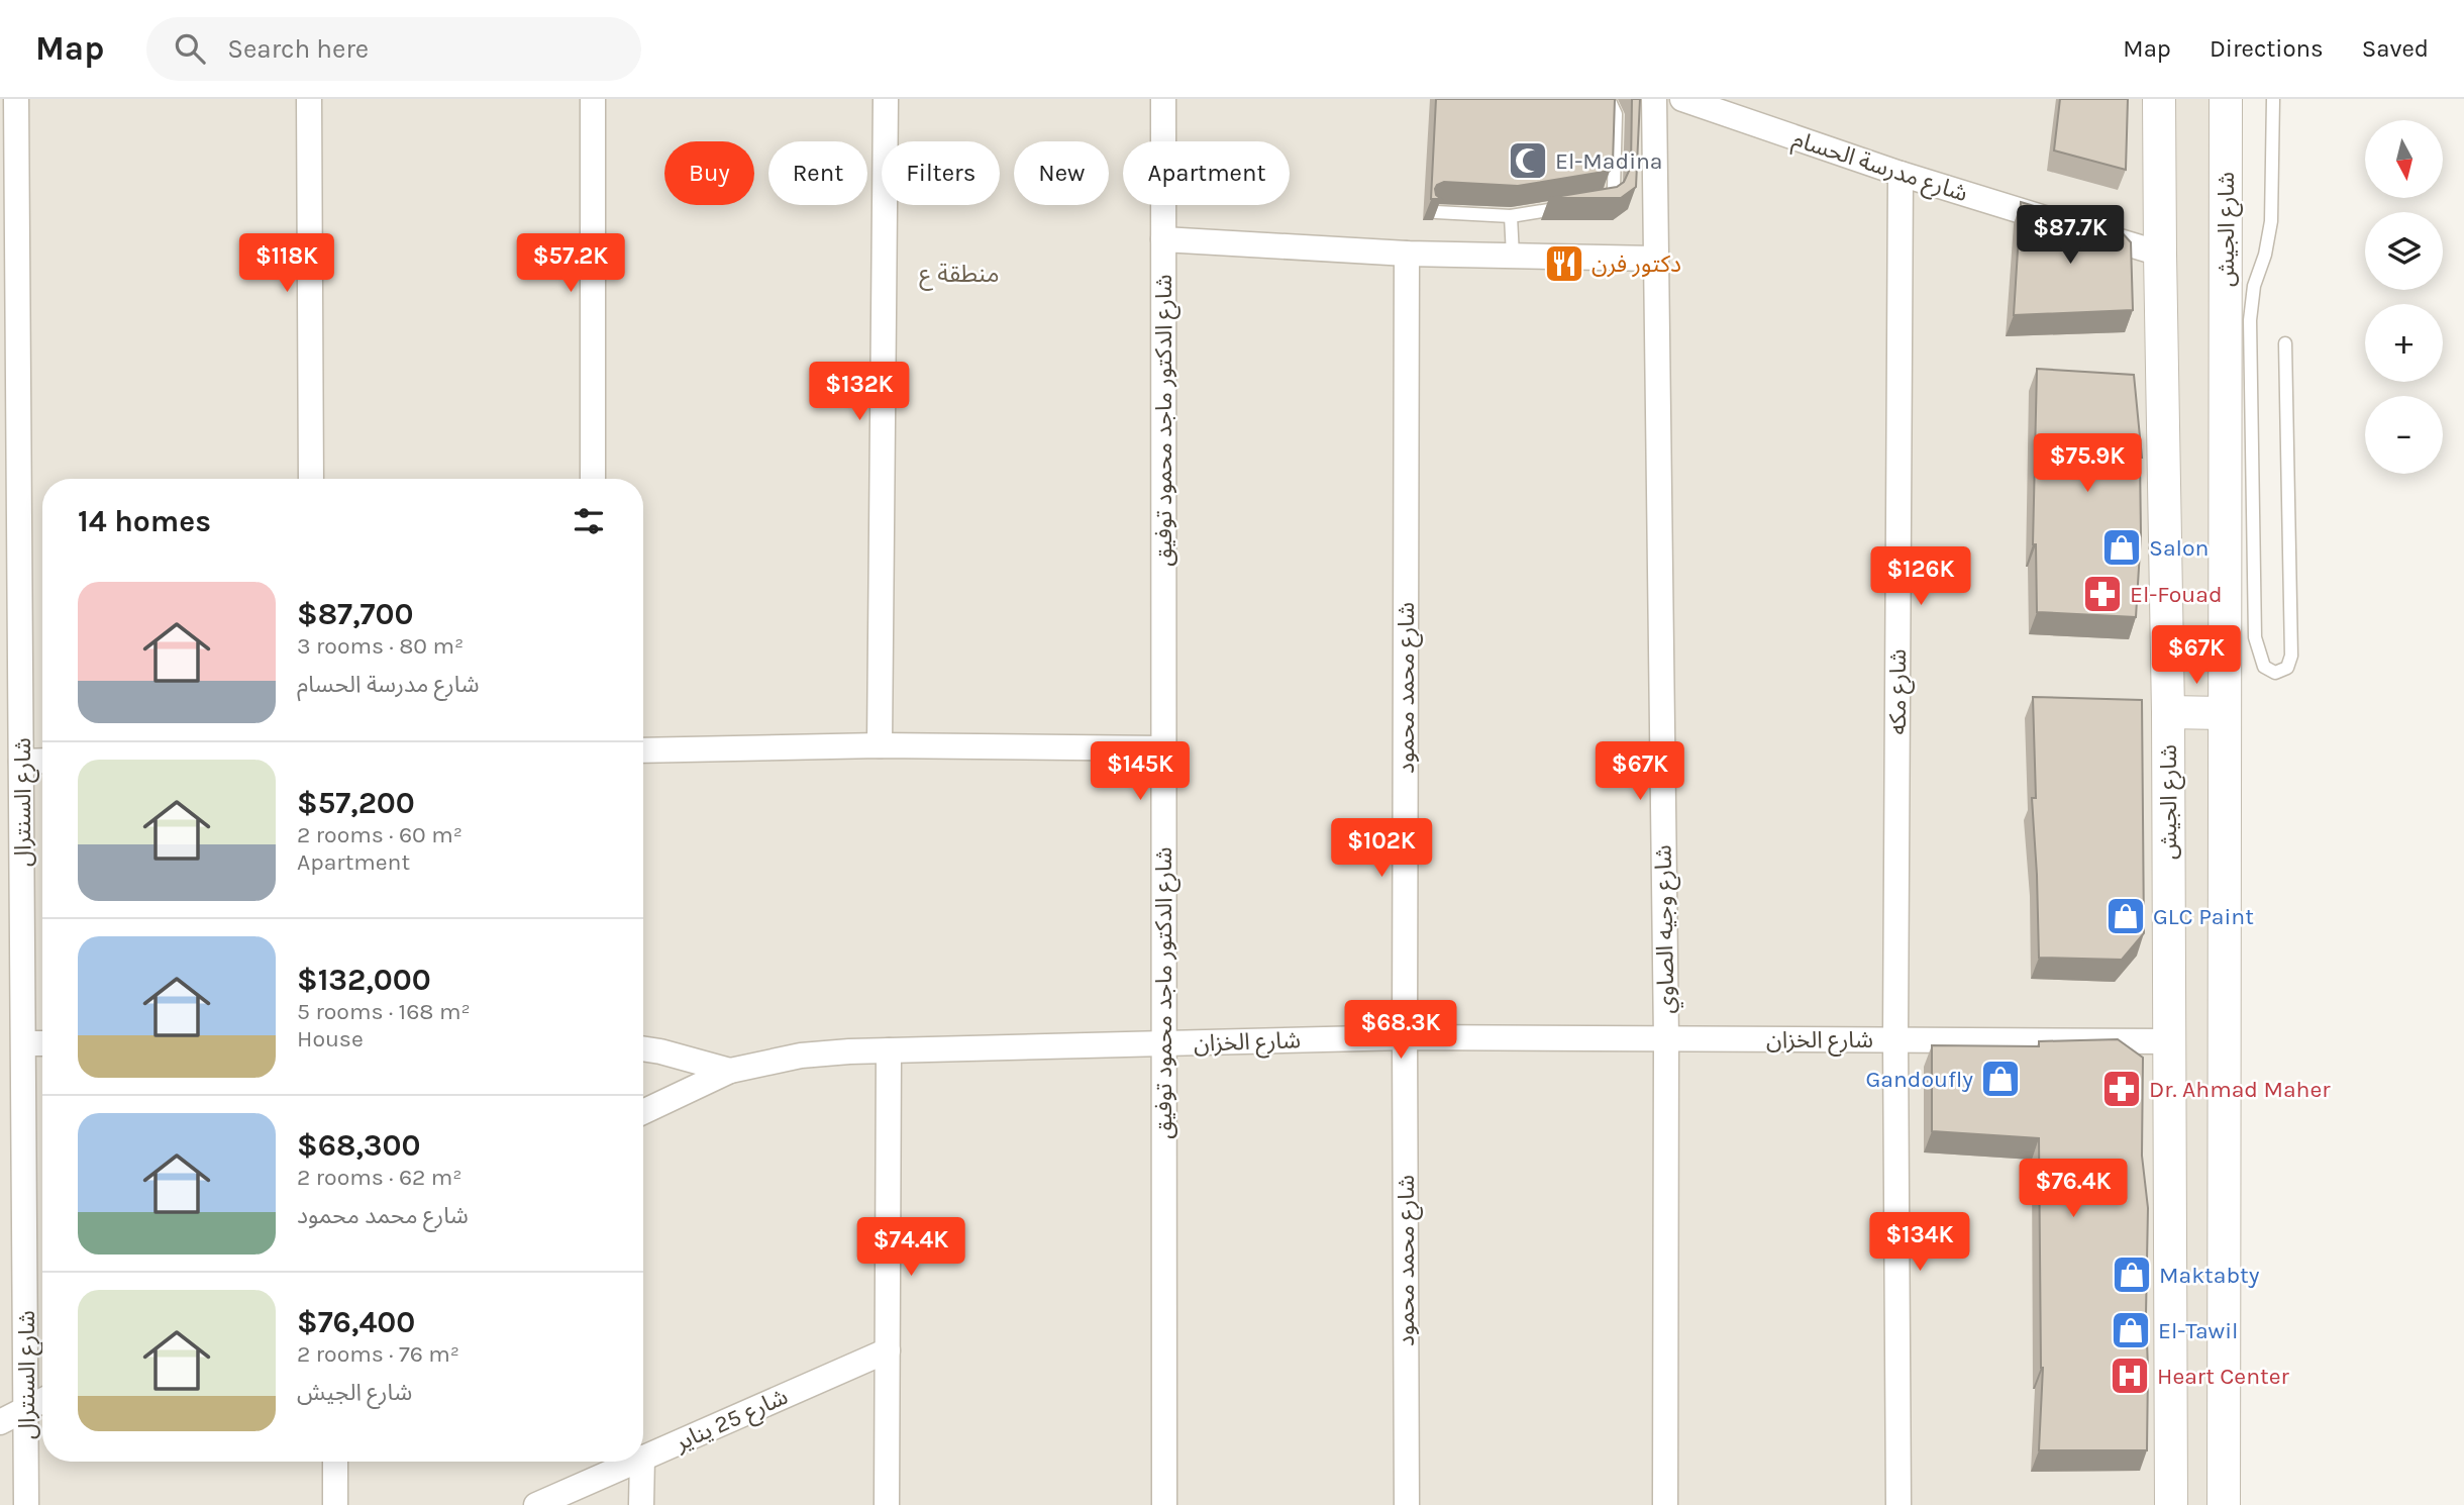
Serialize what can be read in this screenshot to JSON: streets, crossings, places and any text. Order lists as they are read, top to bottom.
{
  "streets": {
    "street": [
      "شارع مدرسة الحسام",
      "شارع الجيش",
      "شارع الدكتور ماجد محمود توفيق",
      "شارع محمد محمود",
      "شارع مكه",
      "شارع السنترال",
      "شارع وجيه الصاوي",
      "شارع الخزان",
      "شارع 25 يناير"
    ]
  },
  "crossings": [
    ["شارع مدرسة الحسام", "شارع الجيش"],
    ["شارع مدرسة الحسام", "شارع مكه"],
    ["شارع الجيش", "شارع الخزان"],
    ["شارع الدكتور ماجد محمود توفيق", "شارع الخزان"],
    ["شارع محمد محمود", "شارع الخزان"],
    ["شارع مكه", "شارع الخزان"],
    ["شارع وجيه الصاوي", "شارع الخزان"]
  ],
  "districts": ["منطقة ع"],
  "places": {
    "mosque": ["El-Madina"],
    "restaurant": ["دكتور فرن"],
    "shop": [
      "Salon",
      "GLC Paint",
      "Gandoufly",
      "Maktabty",
      "El-Tawil"
    ],
    "pharmacy": ["El-Fouad", "Dr. Ahmad Maher"],
    "hospital": ["Heart Center"]
  },
  "north": "bottom",
  "page": {
    "header": "Map",
    "search": "Search here",
    "nav": ["Map", "Directions", "Saved"],
    "map_buttons": ["+", "−"],
    "chip": [
      "Buy",
      "Rent",
      "Filters",
      "New",
      "Apartment"
    ],
    "price": [
      "$87.7K",
      "$118K",
      "$57.2K",
      "$132K",
      "$75.9K",
      "$126K",
      "$67K",
      "$145K",
      "$67K",
      "$102K",
      "$68.3K",
      "$76.4K",
      "$134K",
      "$74.4K"
    ],
    "heading": "14 homes",
    "list": [
      {
        "name": "$87,700",
        "note": "3 rooms · 80 m² · شارع مدرسة الحسام"
      },
      {
        "name": "$57,200",
        "note": "2 rooms · 60 m² · Apartment"
      },
      {
        "name": "$132,000",
        "note": "5 rooms · 168 m² · House"
      },
      {
        "name": "$68,300",
        "note": "2 rooms · 62 m² · شارع محمد محمود"
      },
      {
        "name": "$76,400",
        "note": "2 rooms · 76 m² · شارع الجيش"
      }
    ]
  }
}
